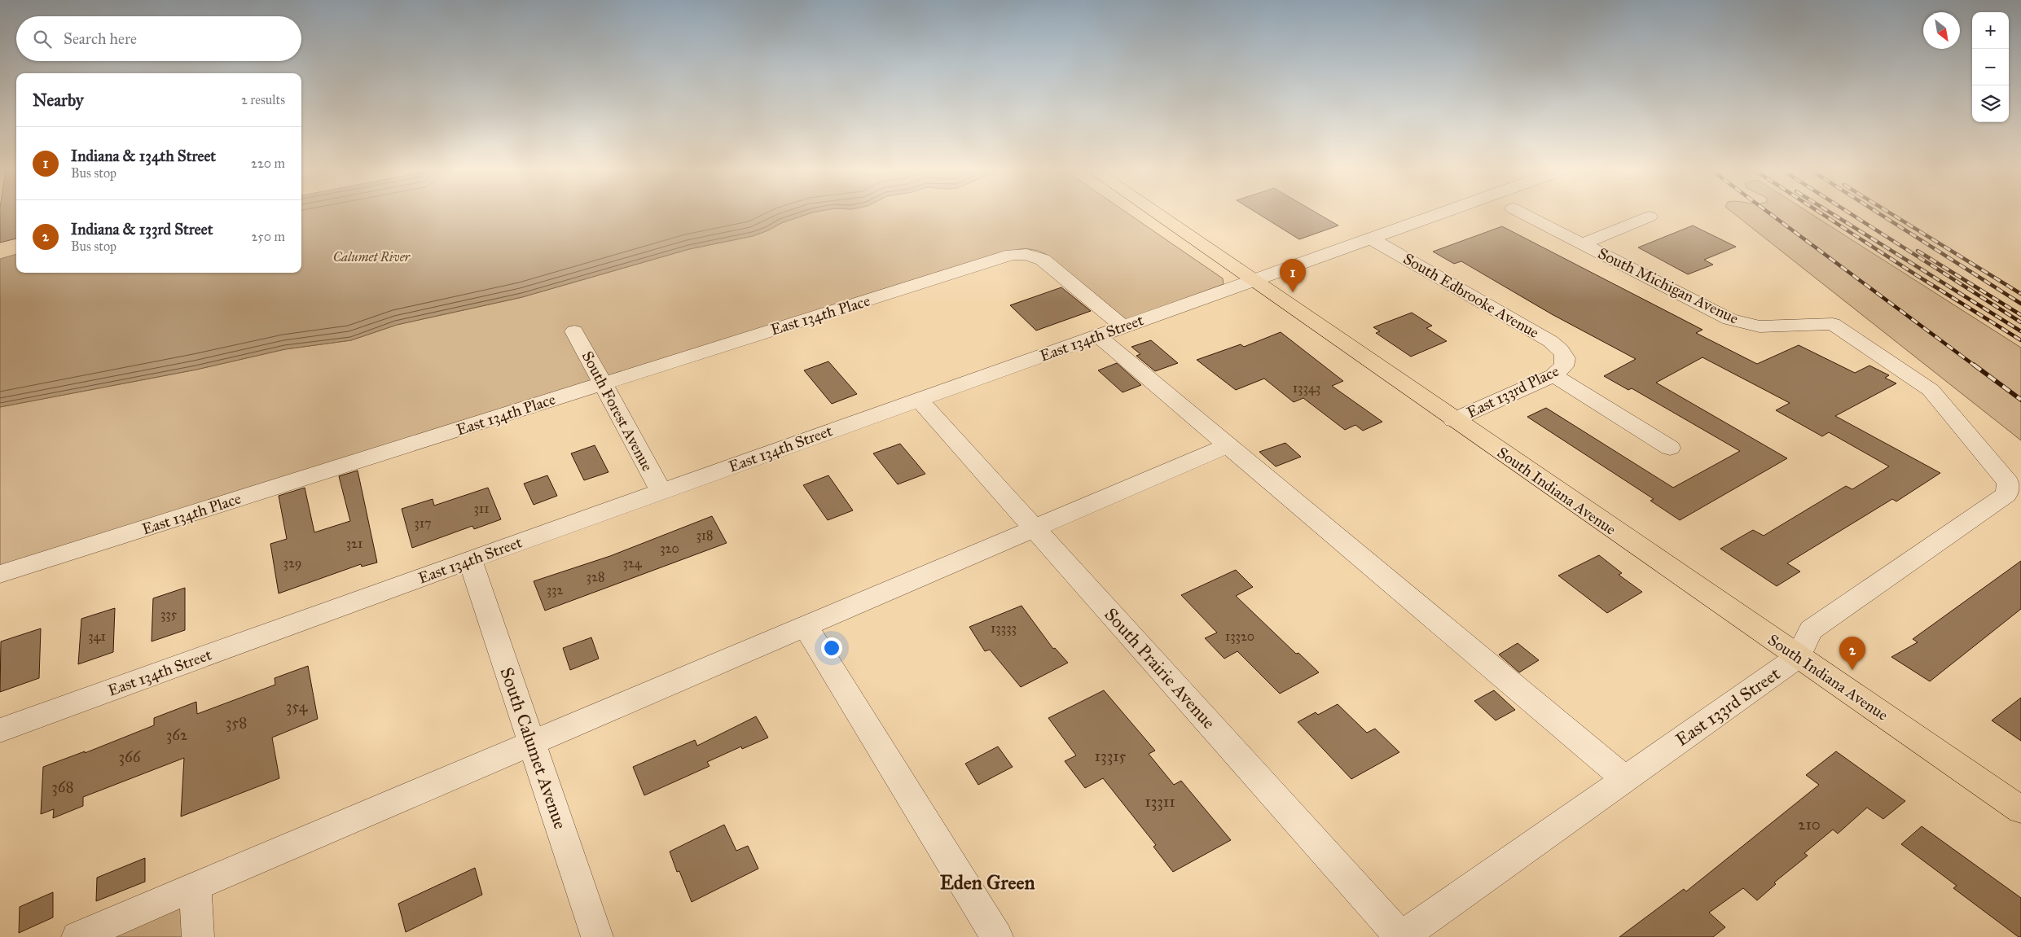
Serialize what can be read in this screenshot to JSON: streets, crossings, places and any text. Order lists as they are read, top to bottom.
{
  "streets": {
    "main road": ["South Indiana Avenue"],
    "street": [
      "South Michigan Avenue",
      "South Edbrooke Avenue",
      "East 134th Place",
      "East 134th Street",
      "East 133rd Place",
      "South Forest Avenue",
      "South Prairie Avenue",
      "East 133rd Street",
      "South Calumet Avenue"
    ]
  },
  "crossings": [
    ["South Michigan Avenue", "East 133rd Street"],
    ["South Edbrooke Avenue", "East 134th Street"],
    ["South Edbrooke Avenue", "East 133rd Place"],
    ["East 134th Place", "East 134th Street"],
    ["East 134th Place", "South Forest Avenue"],
    ["East 134th Street", "South Forest Avenue"],
    ["East 134th Street", "South Indiana Avenue"],
    ["East 134th Street", "South Prairie Avenue"],
    ["East 134th Street", "South Calumet Avenue"],
    ["East 133rd Place", "South Indiana Avenue"],
    ["South Indiana Avenue", "East 133rd Street"],
    ["South Prairie Avenue", "East 133rd Street"]
  ],
  "districts": ["Eden Green"],
  "water": ["Calumet River"],
  "house_numbers": [
    "13343",
    "311",
    "317",
    "318",
    "321",
    "320",
    "329",
    "324",
    "328",
    "332",
    "335",
    "13333",
    "341",
    "13320",
    "354",
    "358",
    "362",
    "13315",
    "366",
    "368",
    "13311",
    "210"
  ],
  "north": "bottom right",
  "page": {
    "map_buttons": ["+", "−"],
    "search": "Search here",
    "heading": ["Nearby", "2 results"],
    "list": [
      {
        "mark": "1",
        "name": "Indiana & 134th Street",
        "note": "Bus stop",
        "value": "220 m"
      },
      {
        "mark": "2",
        "name": "Indiana & 133rd Street",
        "note": "Bus stop",
        "value": "250 m"
      }
    ],
    "pins": ["1", "2"]
  }
}
